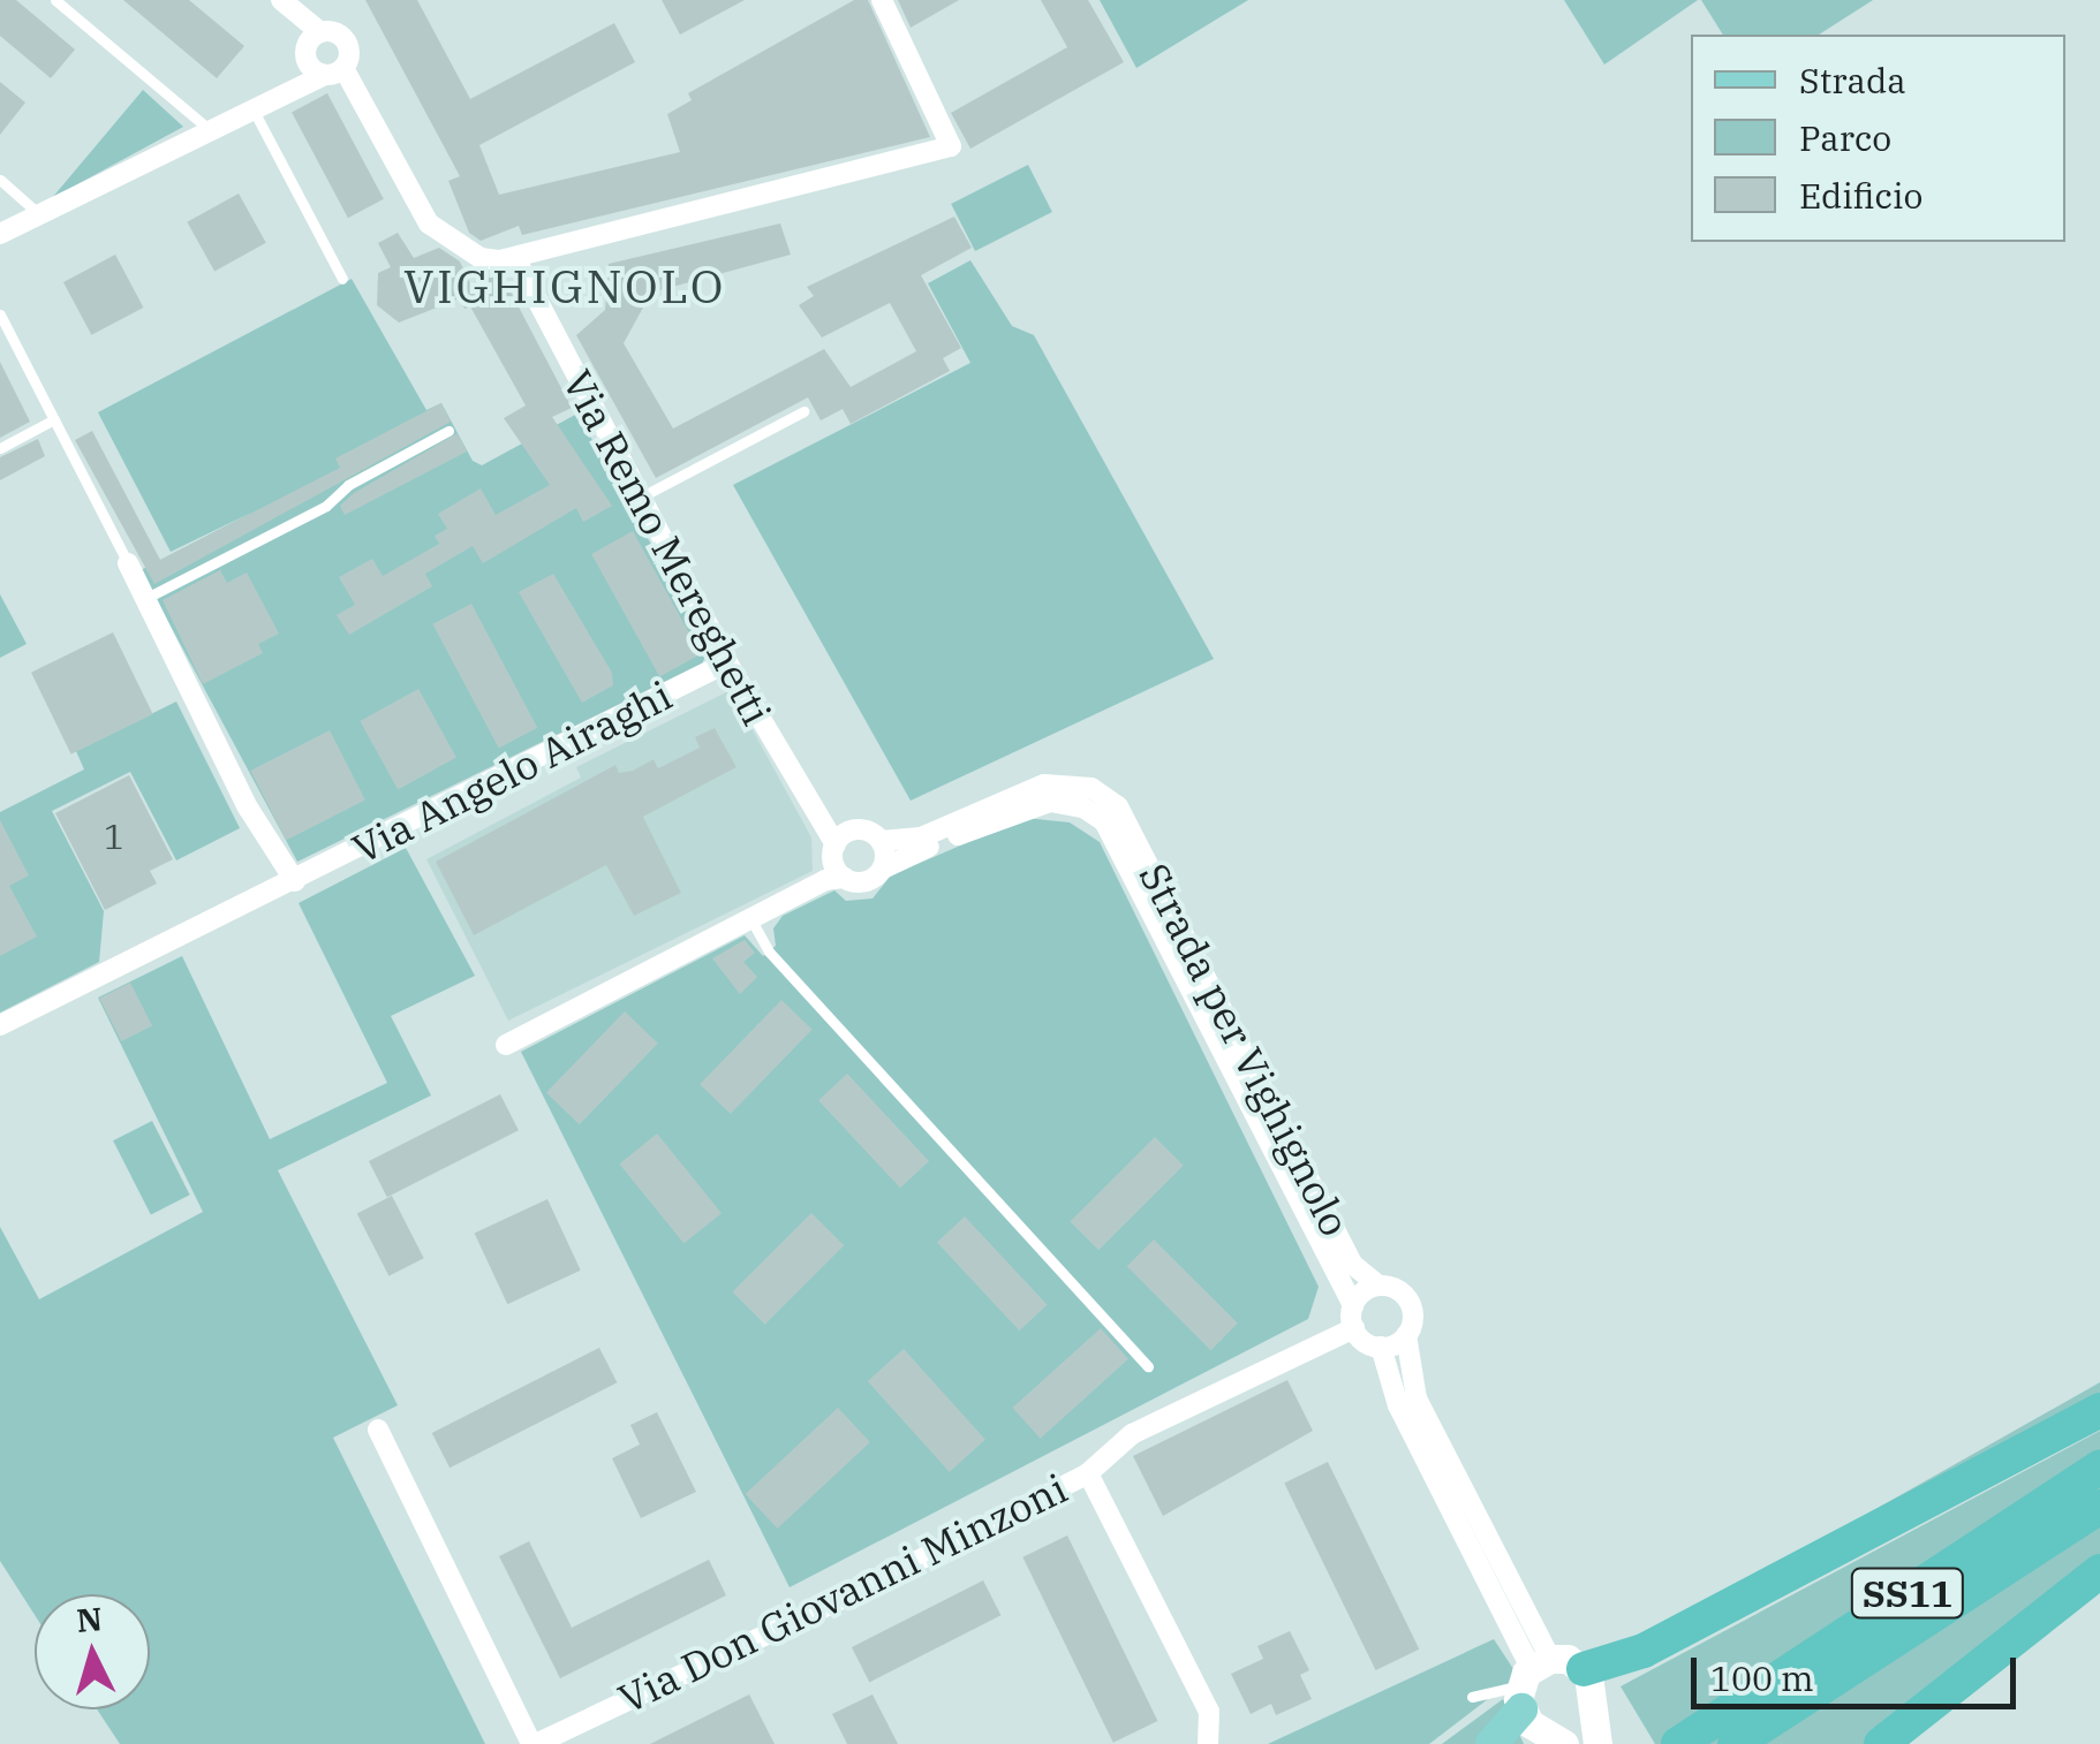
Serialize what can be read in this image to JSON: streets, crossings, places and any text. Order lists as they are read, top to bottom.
{
  "streets": {
    "highway": ["SS11"],
    "street": [
      "Via Remo Mereghetti",
      "Via Angelo Airaghi",
      "Strada per Vighignolo",
      "Via Don Giovanni Minzoni"
    ]
  },
  "crossings": [
    ["Via Remo Mereghetti", "Via Angelo Airaghi"],
    ["Strada per Vighignolo", "Via Don Giovanni Minzoni"]
  ],
  "districts": ["VIGHIGNOLO"],
  "house_numbers": ["1"],
  "legend": ["Strada", "Parco", "Edificio"],
  "scale_bar": "100 m",
  "north": "top"
}
